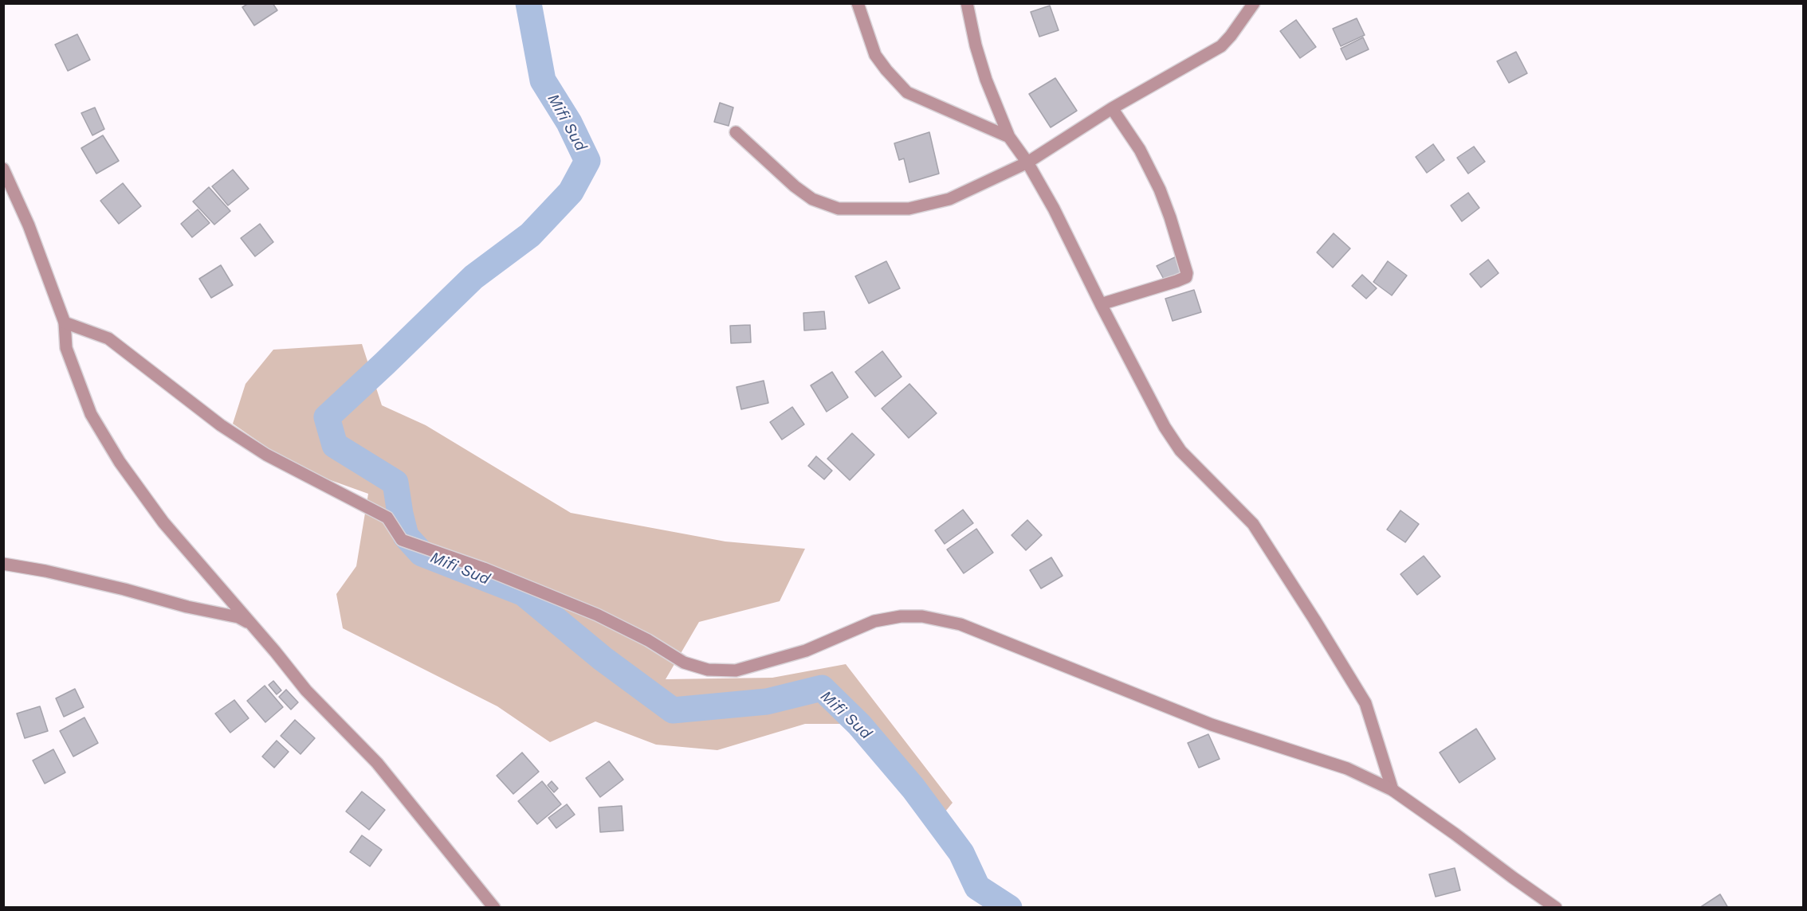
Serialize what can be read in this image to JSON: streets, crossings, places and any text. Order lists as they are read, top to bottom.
{
  "water": ["Mifi Sud"]
}
